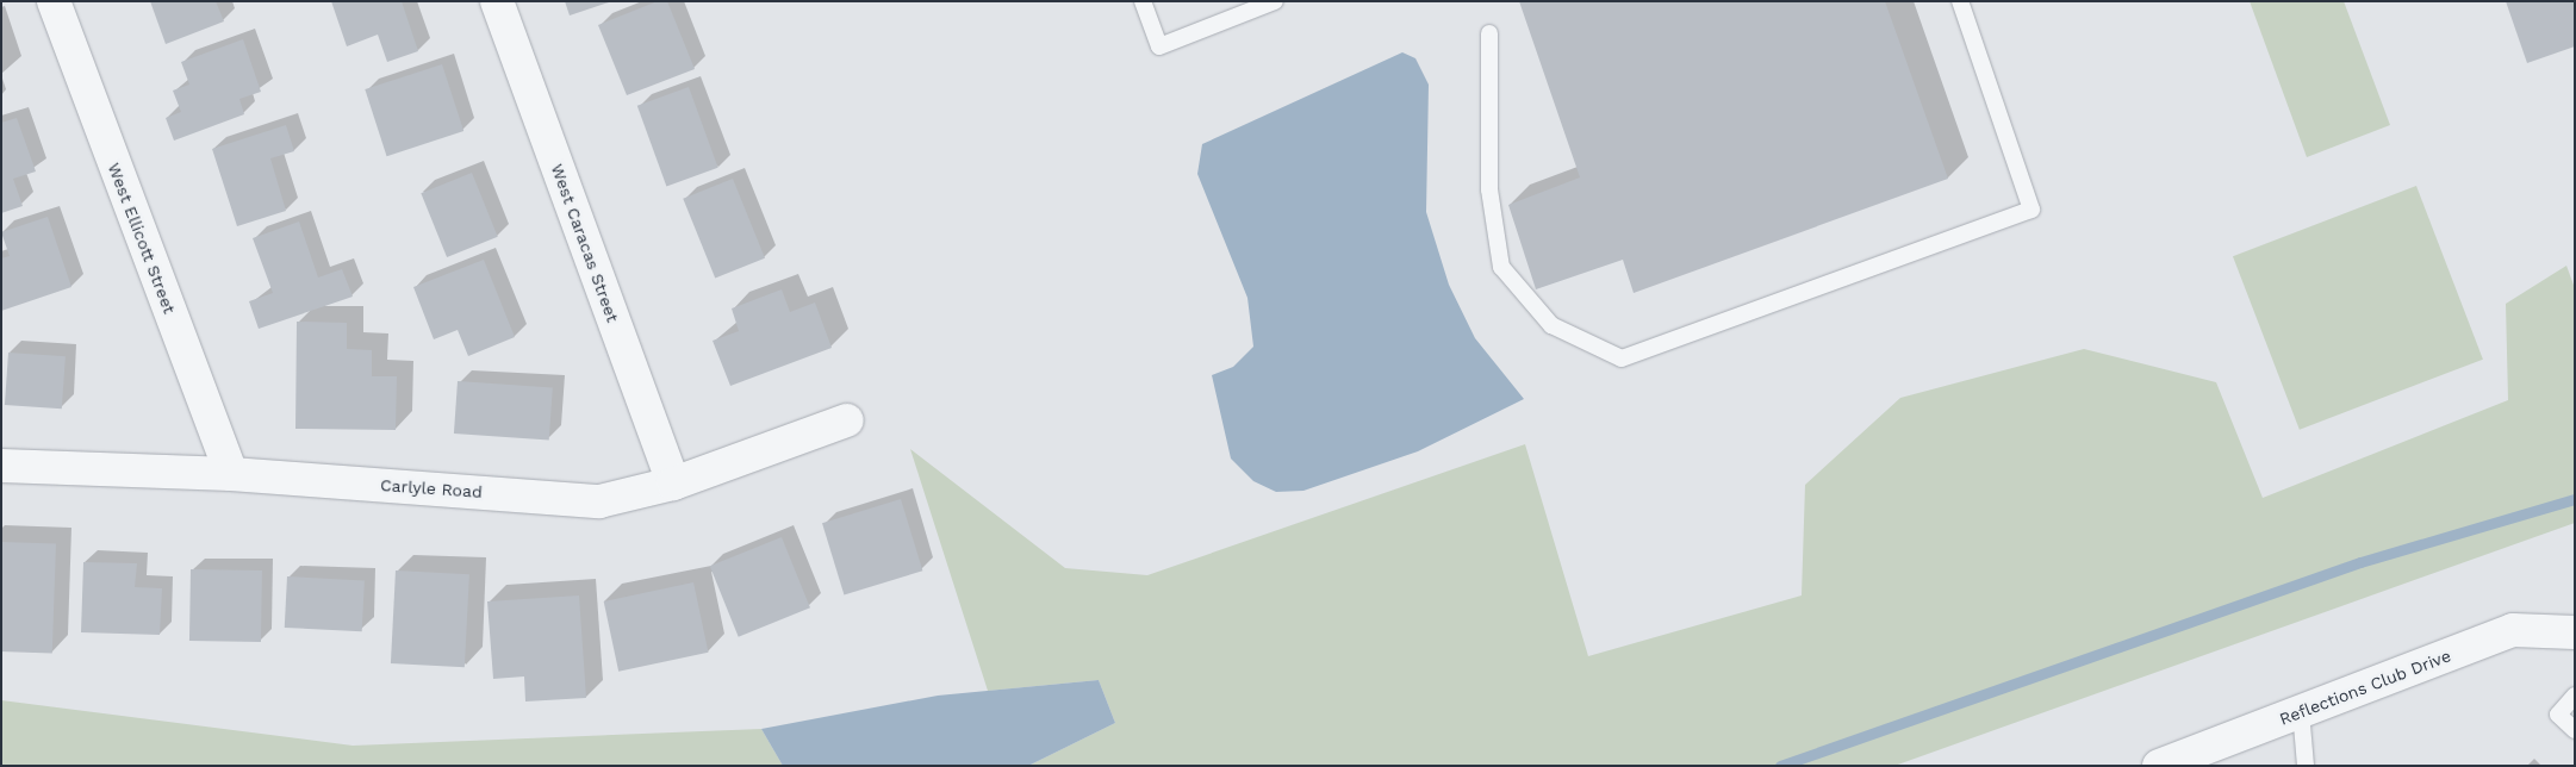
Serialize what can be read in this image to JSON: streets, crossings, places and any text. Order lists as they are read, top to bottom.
{
  "streets": {
    "street": [
      "West Ellicott Street",
      "West Caracas Street",
      "Carlyle Road",
      "Reflections Club Drive"
    ]
  },
  "crossings": [
    ["West Ellicott Street", "Carlyle Road"],
    ["West Caracas Street", "Carlyle Road"]
  ]
}
